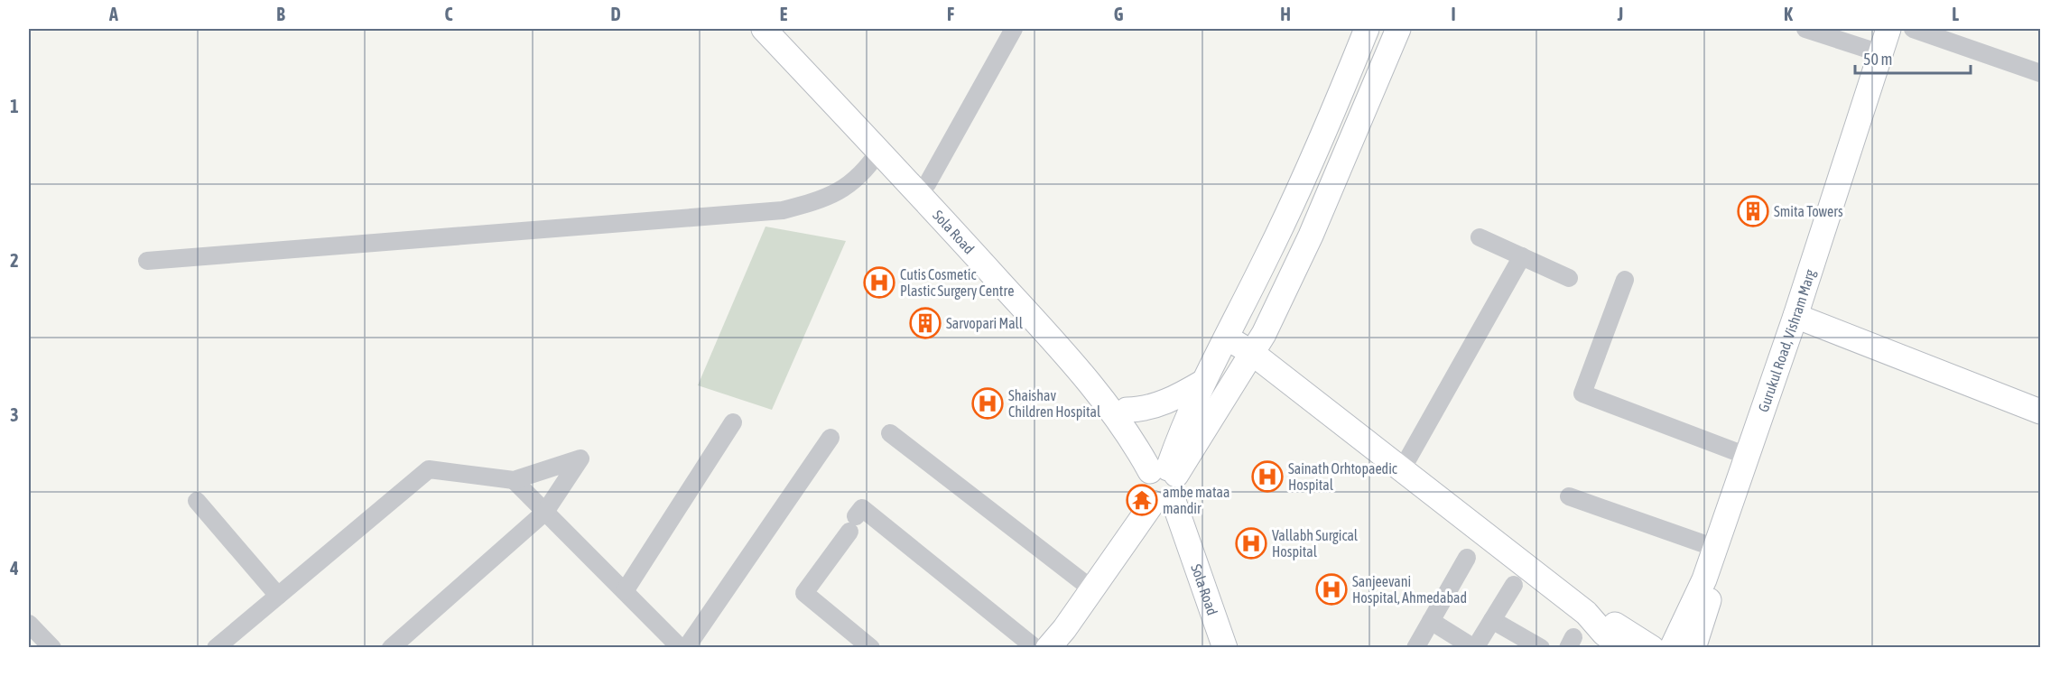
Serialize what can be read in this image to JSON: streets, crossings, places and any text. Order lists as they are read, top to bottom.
{
  "streets": {
    "street": ["Sola Road", "Gurukul Road, Vishram Marg"]
  },
  "places": {
    "building": ["Smita Towers", "Sarvopari Mall"],
    "hospital": [
      "Cutis Cosmetic Plastic Surgery Centre",
      "Shaishav Children Hospital",
      "Sainath Orhtopaedic Hospital",
      "Vallabh Surgical Hospital",
      "Sanjeevani Hospital, Ahmedabad"
    ],
    "temple": ["ambe mataa mandir"]
  },
  "scale_bar": "50 m",
  "grid": {
    "columns": [
      "A",
      "B",
      "C",
      "D",
      "E",
      "F",
      "G",
      "H",
      "I",
      "J",
      "K",
      "L"
    ],
    "rows": [
      "1",
      "2",
      "3",
      "4"
    ]
  }
}
